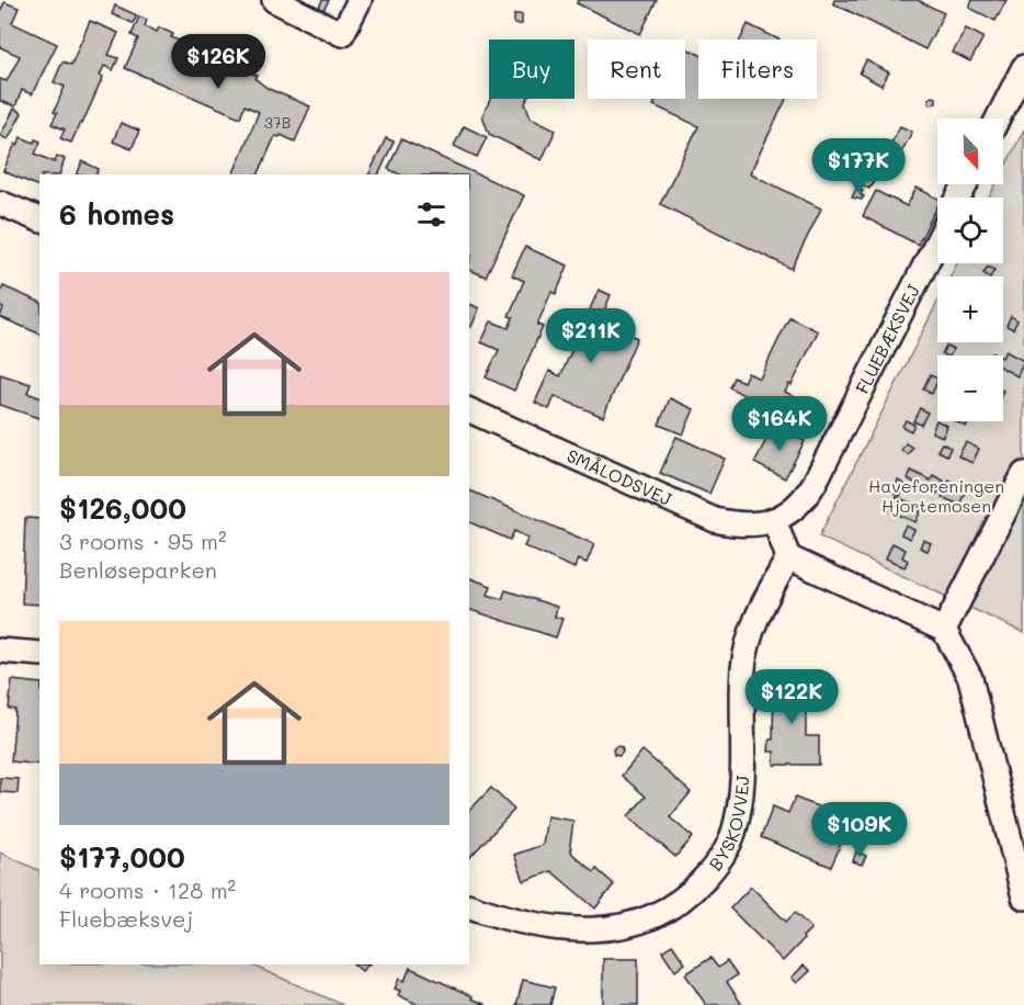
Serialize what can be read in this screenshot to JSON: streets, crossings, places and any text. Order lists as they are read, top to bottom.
{
  "streets": {
    "street": ["FLUEBÆKSVEJ", "SMÅLODSVEJ", "BYSKOVVEJ"]
  },
  "crossings": [
    ["FLUEBÆKSVEJ", "SMÅLODSVEJ"]
  ],
  "parks": ["Haveforeningen Hjortemosen"],
  "house_numbers": ["37B"],
  "north": "bottom",
  "page": {
    "price": [
      "$126K",
      "$177K",
      "$211K",
      "$164K",
      "$122K",
      "$109K"
    ],
    "chip": ["Buy", "Rent", "Filters"],
    "map_buttons": ["+", "−"],
    "heading": "6 homes",
    "list": [
      {
        "name": "$126,000",
        "note": "3 rooms · 95 m² · Benløseparken"
      },
      {
        "name": "$177,000",
        "note": "4 rooms · 128 m² · Fluebæksvej"
      }
    ]
  }
}
